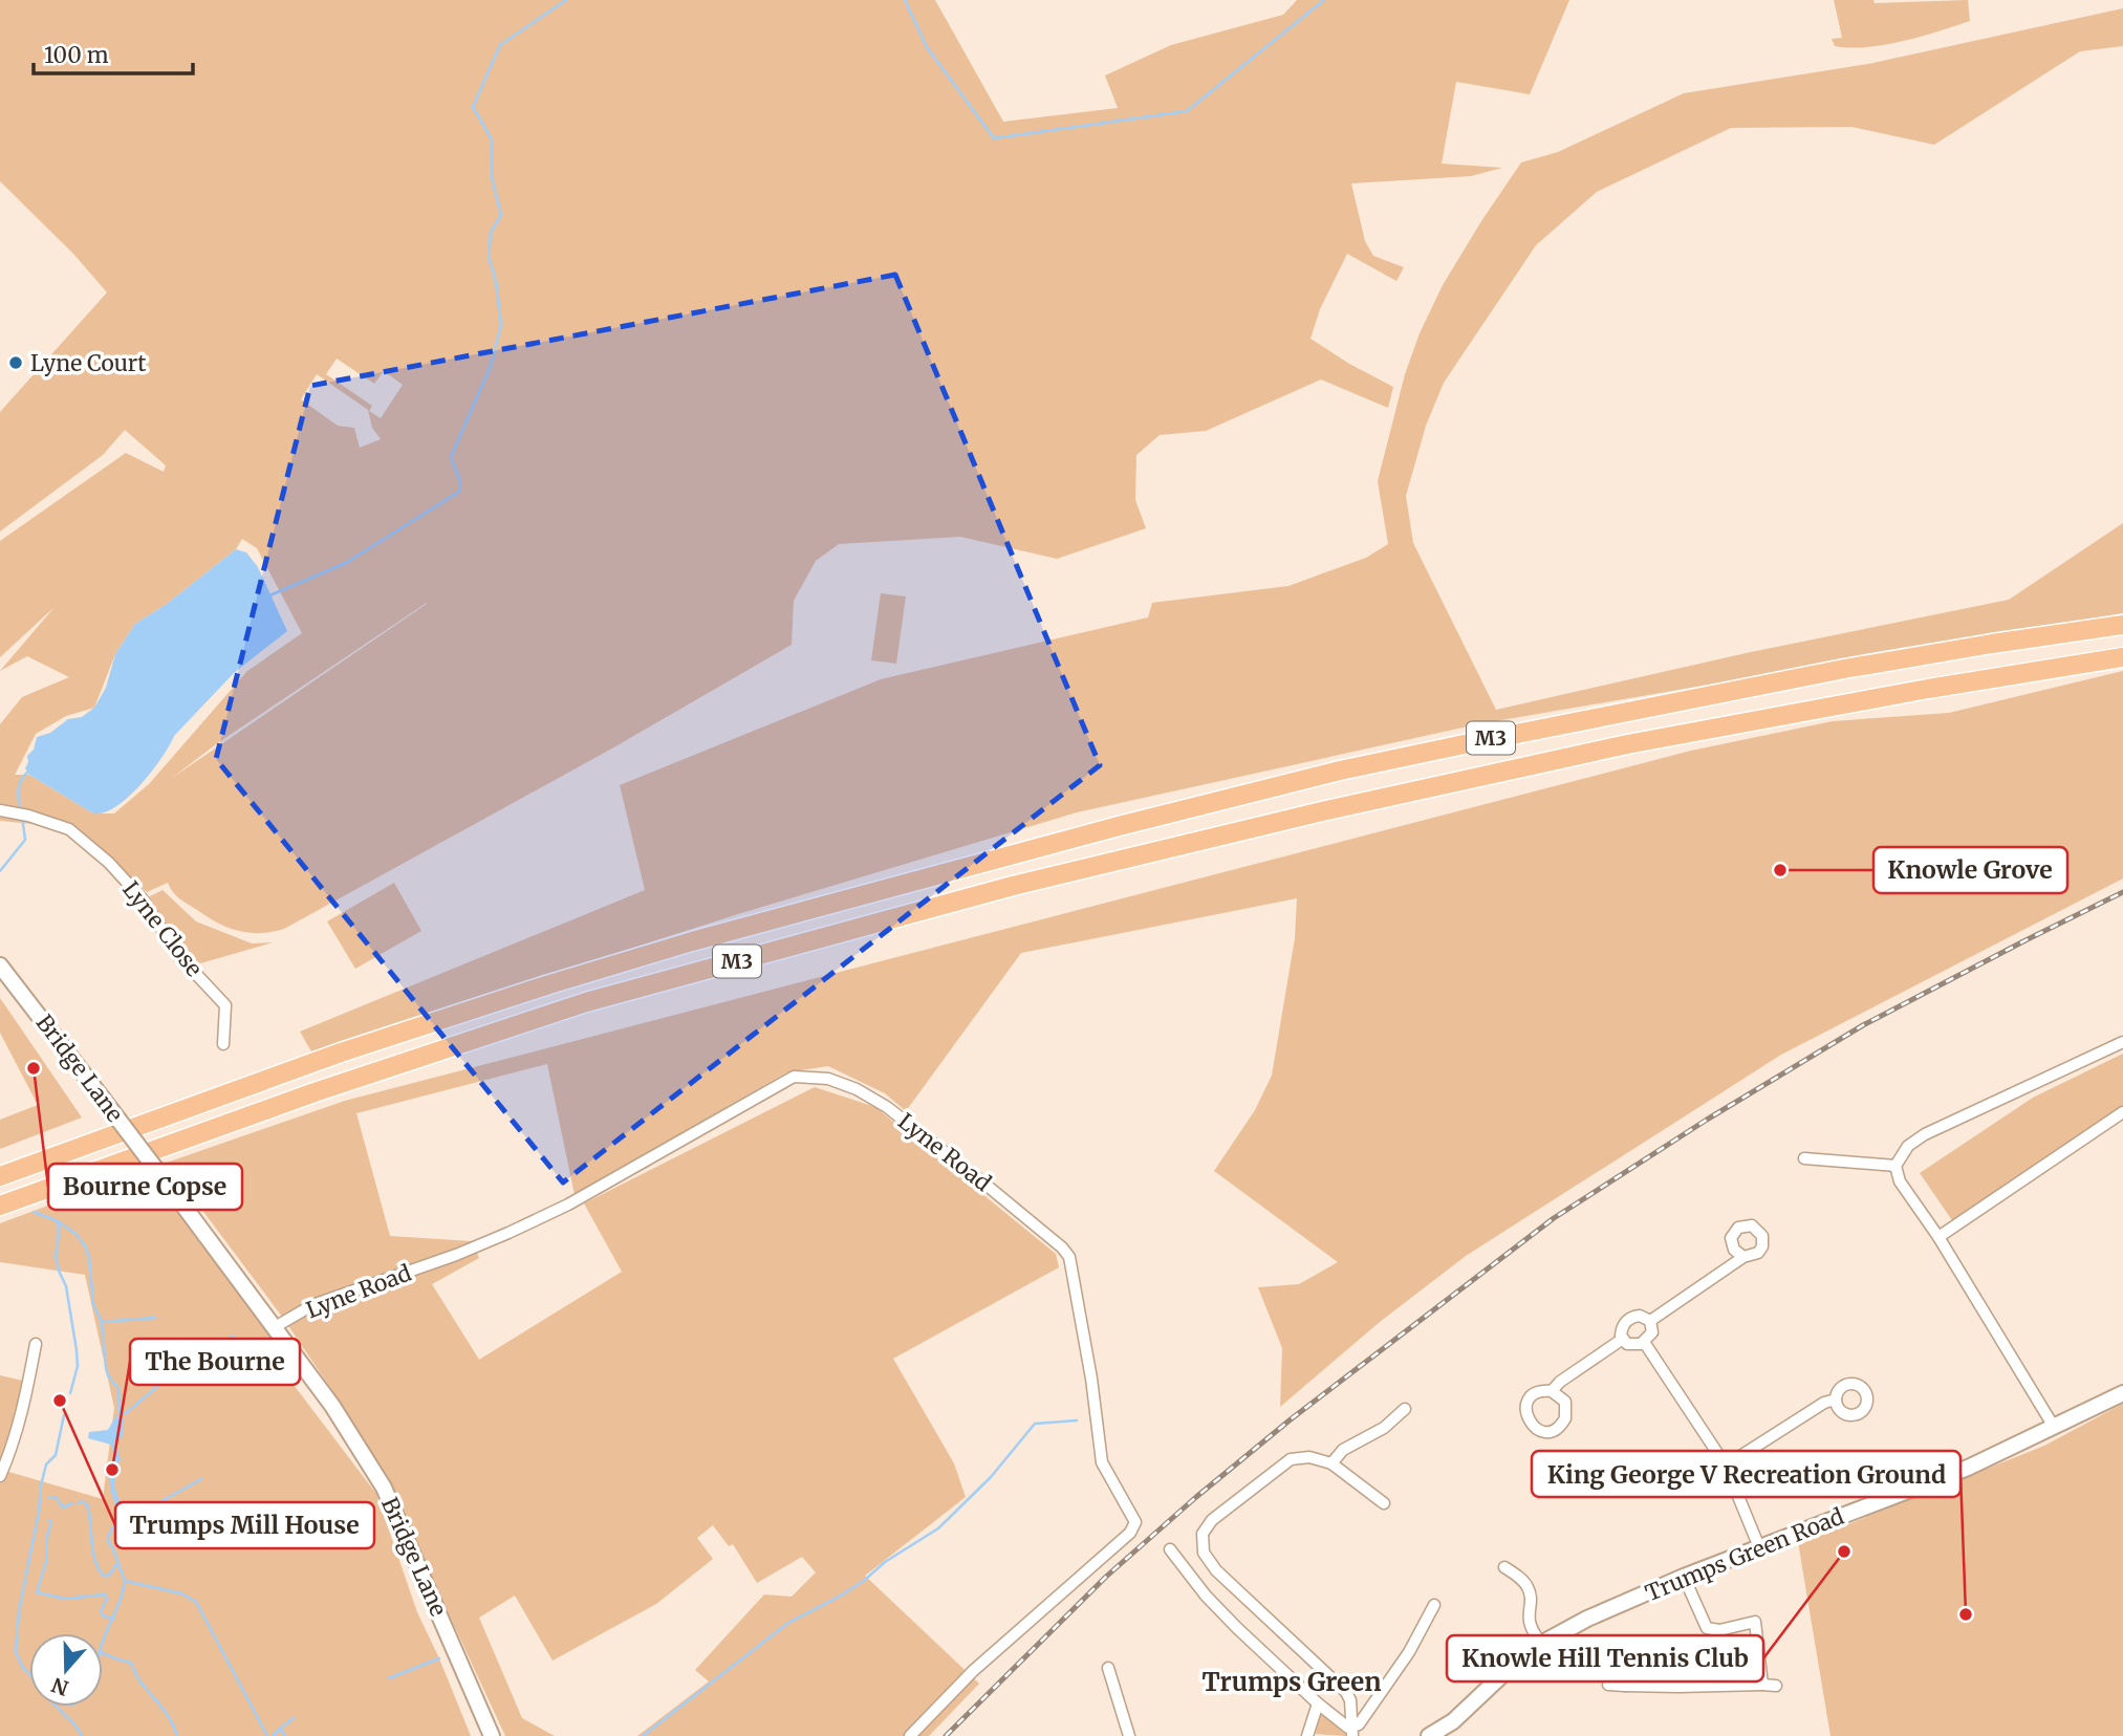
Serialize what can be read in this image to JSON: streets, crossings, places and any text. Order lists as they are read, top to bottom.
{
  "streets": {
    "highway": ["M3"],
    "street": [
      "Lyne Close",
      "Bridge Lane",
      "Lyne Road",
      "Trumps Green Road"
    ]
  },
  "crossings": [
    ["Bridge Lane", "Lyne Road"]
  ],
  "districts": ["Trumps Green"],
  "places": [
    "Lyne Court",
    "Knowle Grove",
    "Bourne Copse",
    "Trumps Mill House",
    "The Bourne",
    "Knowle Hill Tennis Club",
    "King George V Recreation Ground"
  ],
  "scale_bar": "100 m",
  "north": "bottom"
}
